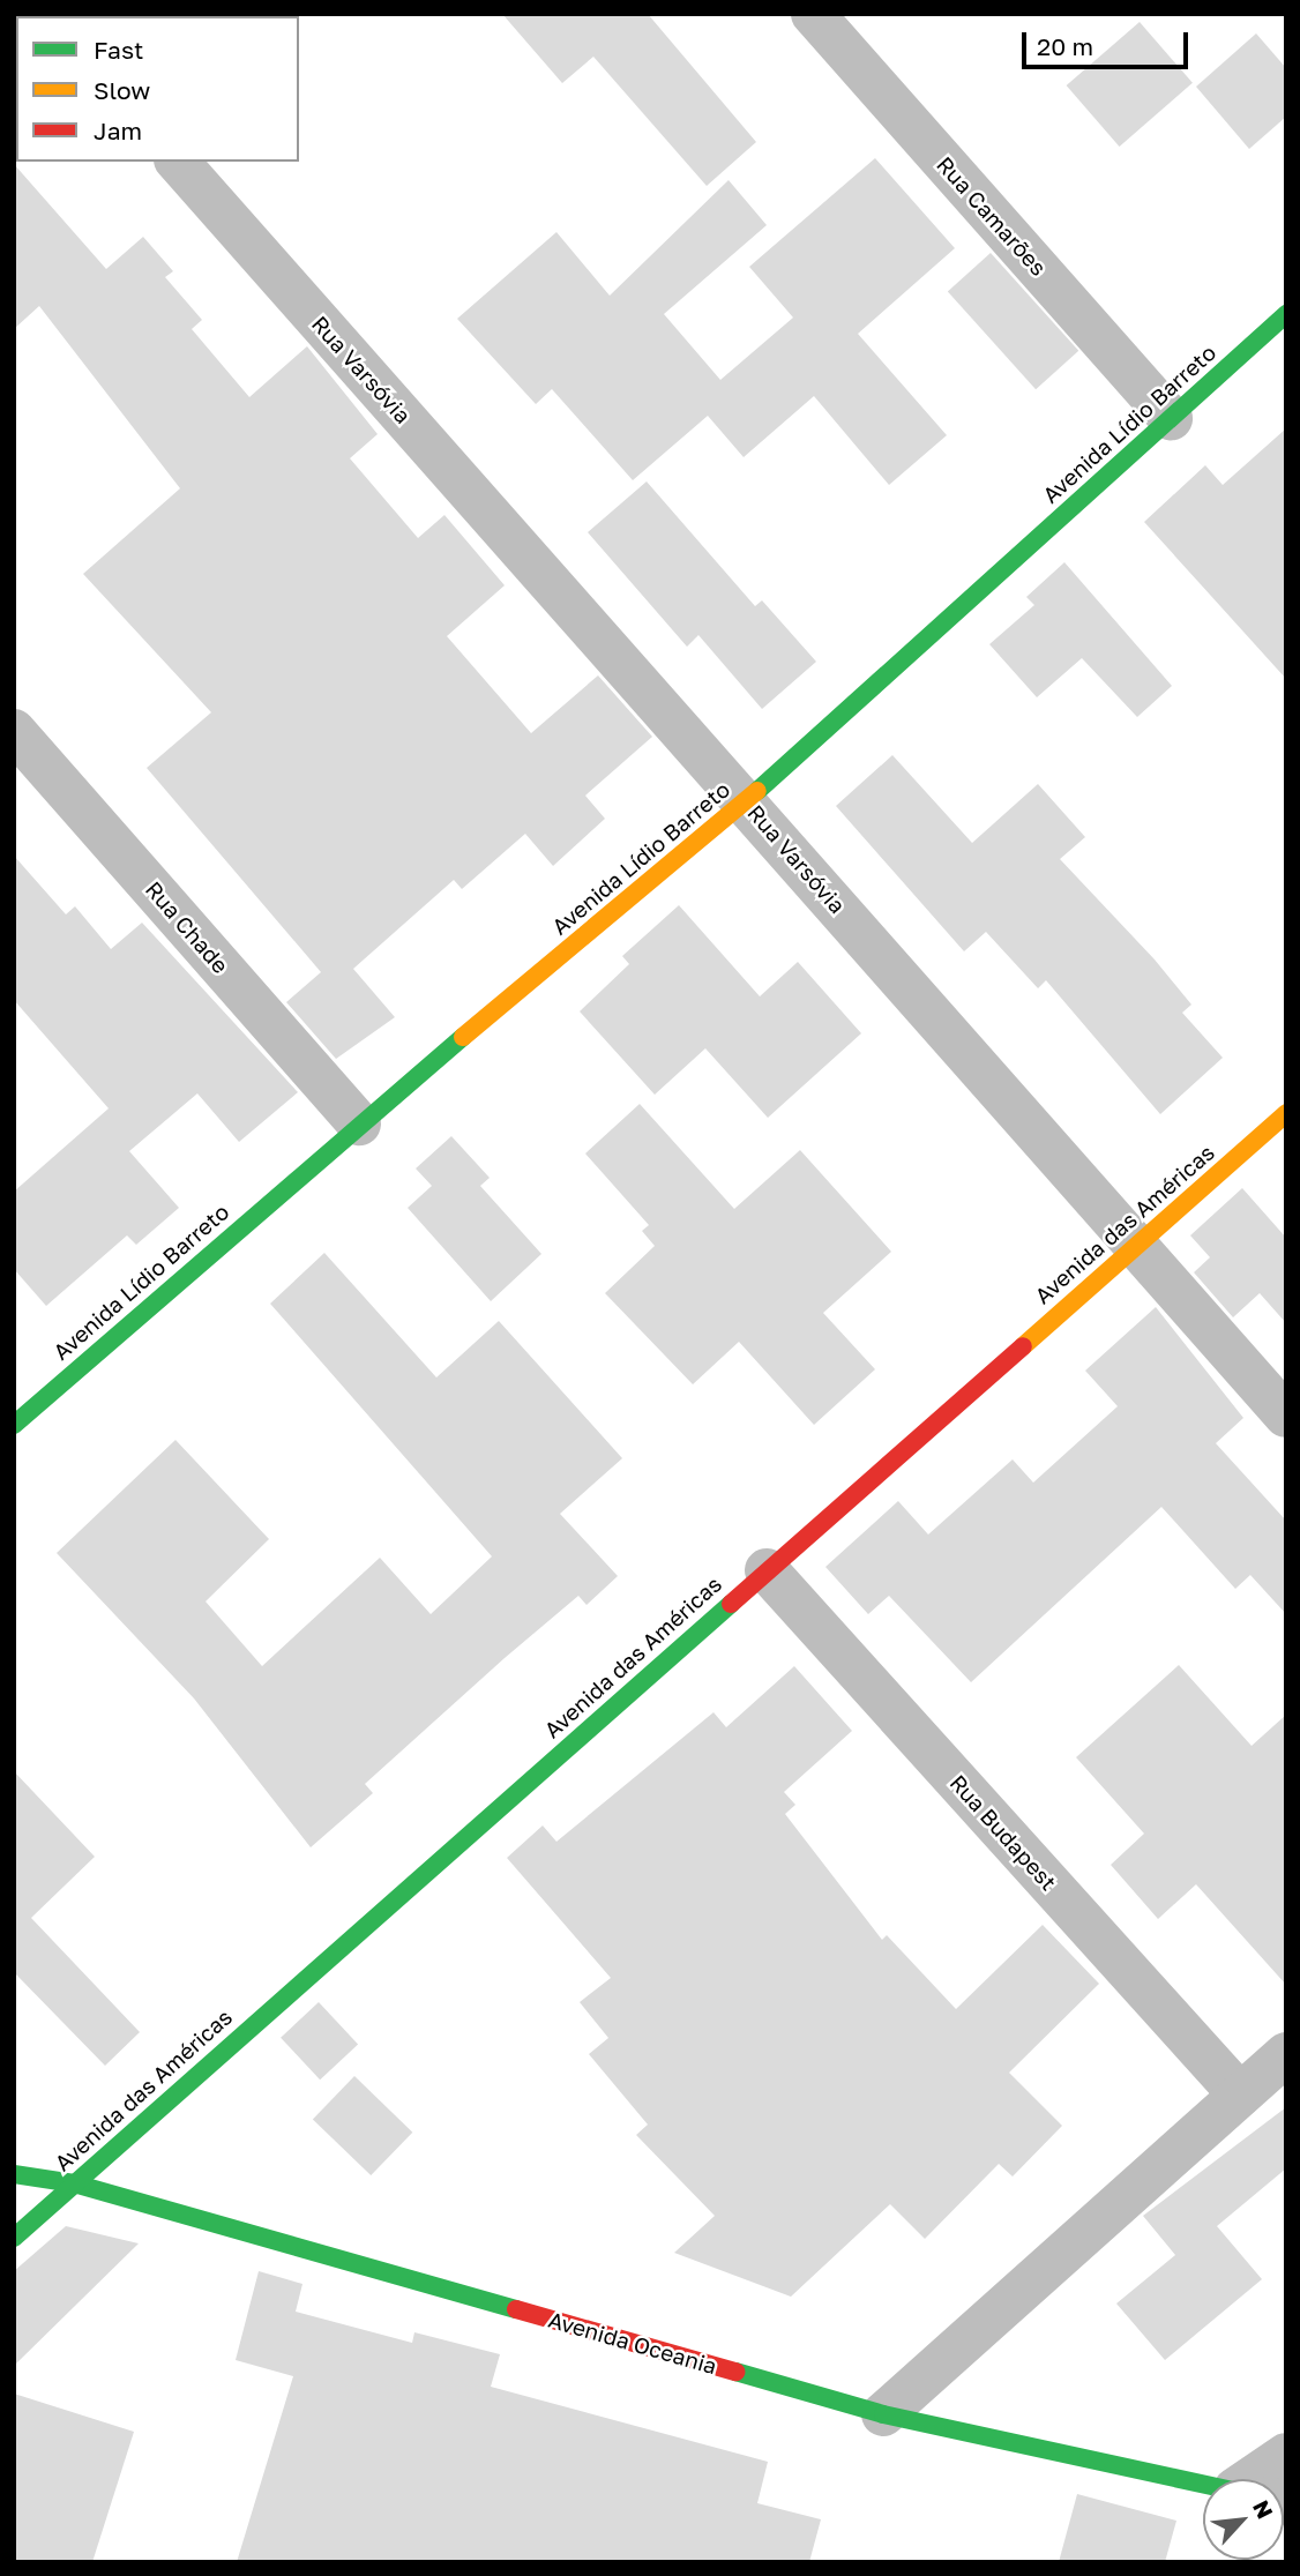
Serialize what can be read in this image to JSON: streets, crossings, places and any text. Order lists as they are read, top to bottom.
{
  "streets": {
    "street": [
      "Rua Camarões",
      "Rua Varsóvia",
      "Avenida Lídio Barreto",
      "Rua Chade",
      "Avenida das Américas",
      "Rua Budapest",
      "Avenida Oceania"
    ]
  },
  "crossings": [
    ["Rua Camarões", "Avenida Lídio Barreto"],
    ["Rua Varsóvia", "Avenida Lídio Barreto"],
    ["Rua Varsóvia", "Avenida das Américas"],
    ["Avenida Lídio Barreto", "Rua Chade"],
    ["Avenida das Américas", "Rua Budapest"],
    ["Avenida das Américas", "Avenida Oceania"]
  ],
  "legend": ["Fast", "Slow", "Jam"],
  "scale_bar": "20 m",
  "north": "top right"
}
